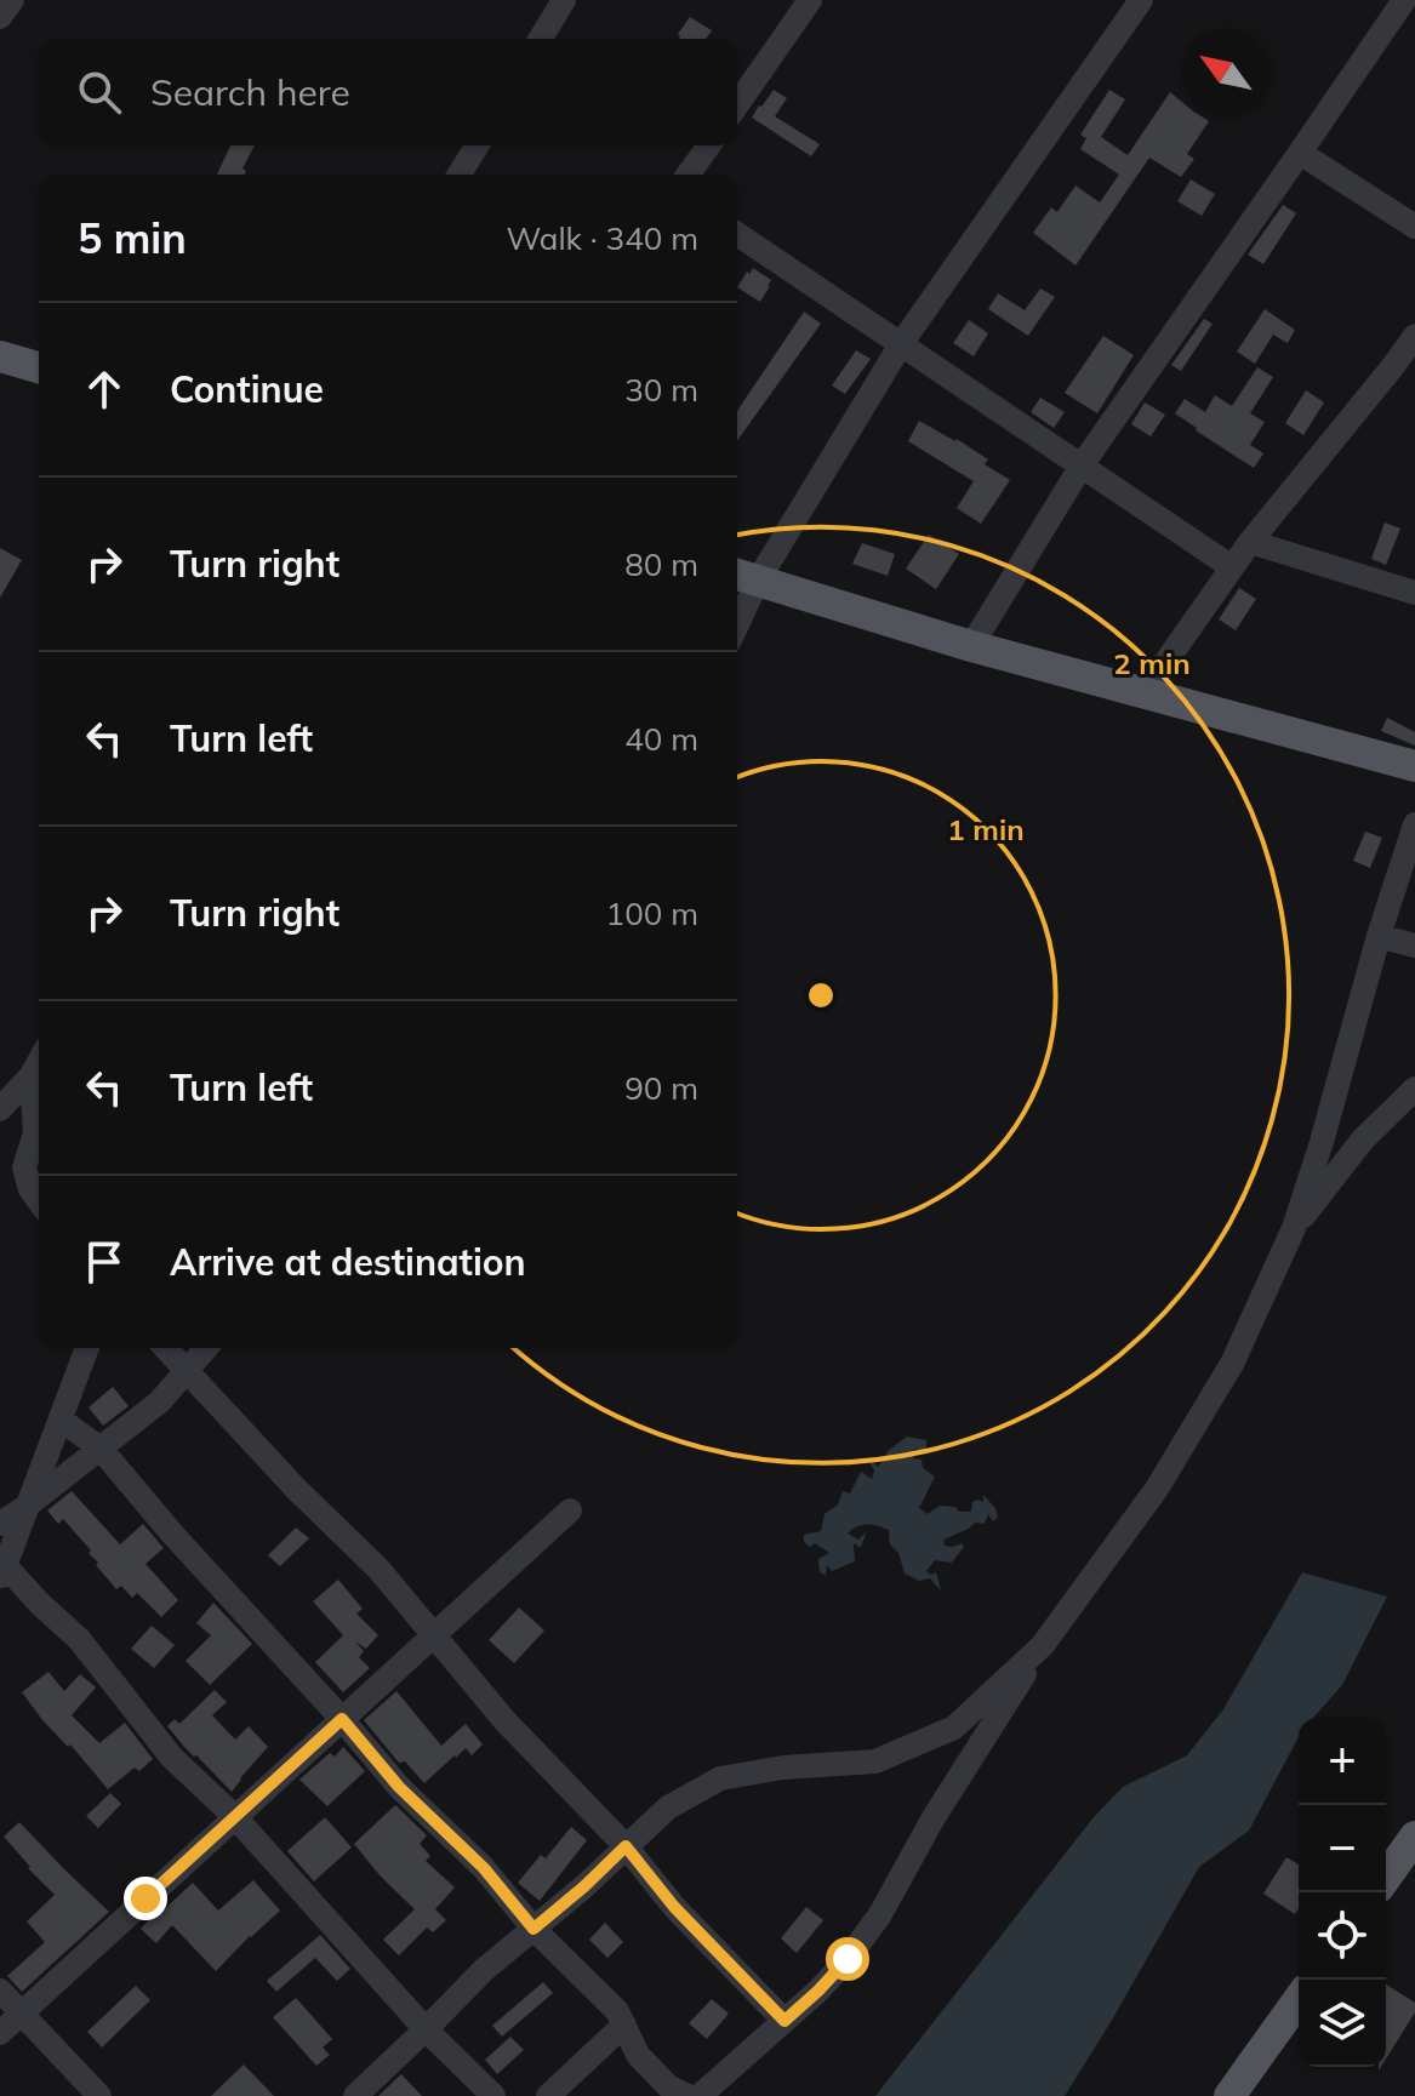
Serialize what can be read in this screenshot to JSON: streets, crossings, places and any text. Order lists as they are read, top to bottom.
{
  "north": "top left",
  "page": {
    "search": "Search here",
    "heading": ["5 min", "Walk · 340 m"],
    "list": [
      ["Continue", "30 m"],
      ["Turn right", "80 m"],
      ["Turn left", "40 m"],
      ["Turn right", "100 m"],
      ["Turn left", "90 m"],
      "Arrive at destination"
    ],
    "map_buttons": ["+", "−"]
  },
  "rings": ["2 min", "1 min"]
}
